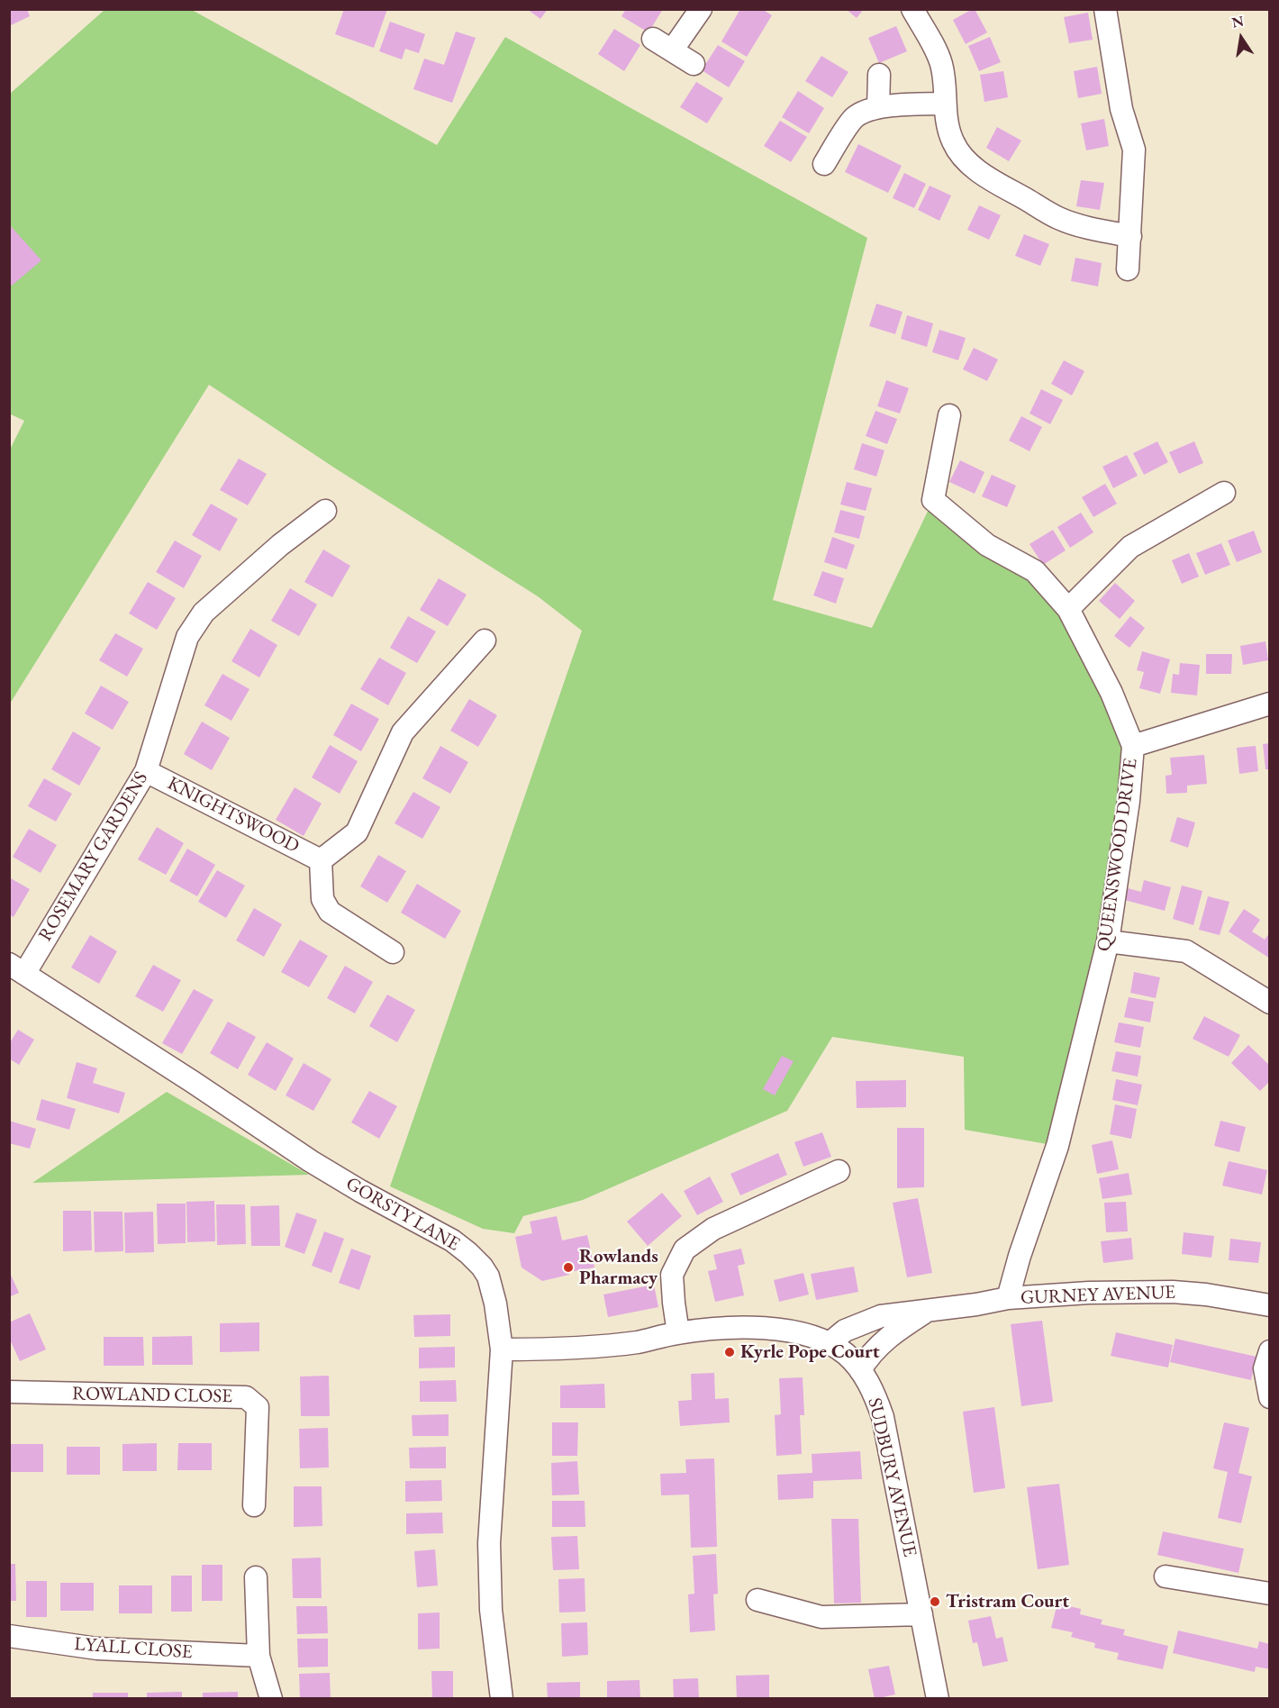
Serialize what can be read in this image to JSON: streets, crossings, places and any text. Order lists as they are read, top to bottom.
{
  "streets": {
    "street": [
      "KNIGHTSWOOD",
      "QUEENSWOOD DRIVE",
      "ROSEMARY GARDENS",
      "GORSTY LANE",
      "GURNEY AVENUE",
      "ROWLAND CLOSE",
      "SUDBURY AVENUE",
      "LYALL CLOSE"
    ]
  },
  "crossings": [
    ["KNIGHTSWOOD", "ROSEMARY GARDENS"],
    ["QUEENSWOOD DRIVE", "GURNEY AVENUE"],
    ["ROSEMARY GARDENS", "GORSTY LANE"],
    ["GORSTY LANE", "SUDBURY AVENUE"],
    ["GURNEY AVENUE", "SUDBURY AVENUE"]
  ],
  "places": ["Rowlands Pharmacy", "Kyrle Pope Court", "Tristram Court"],
  "north": "top"
}
